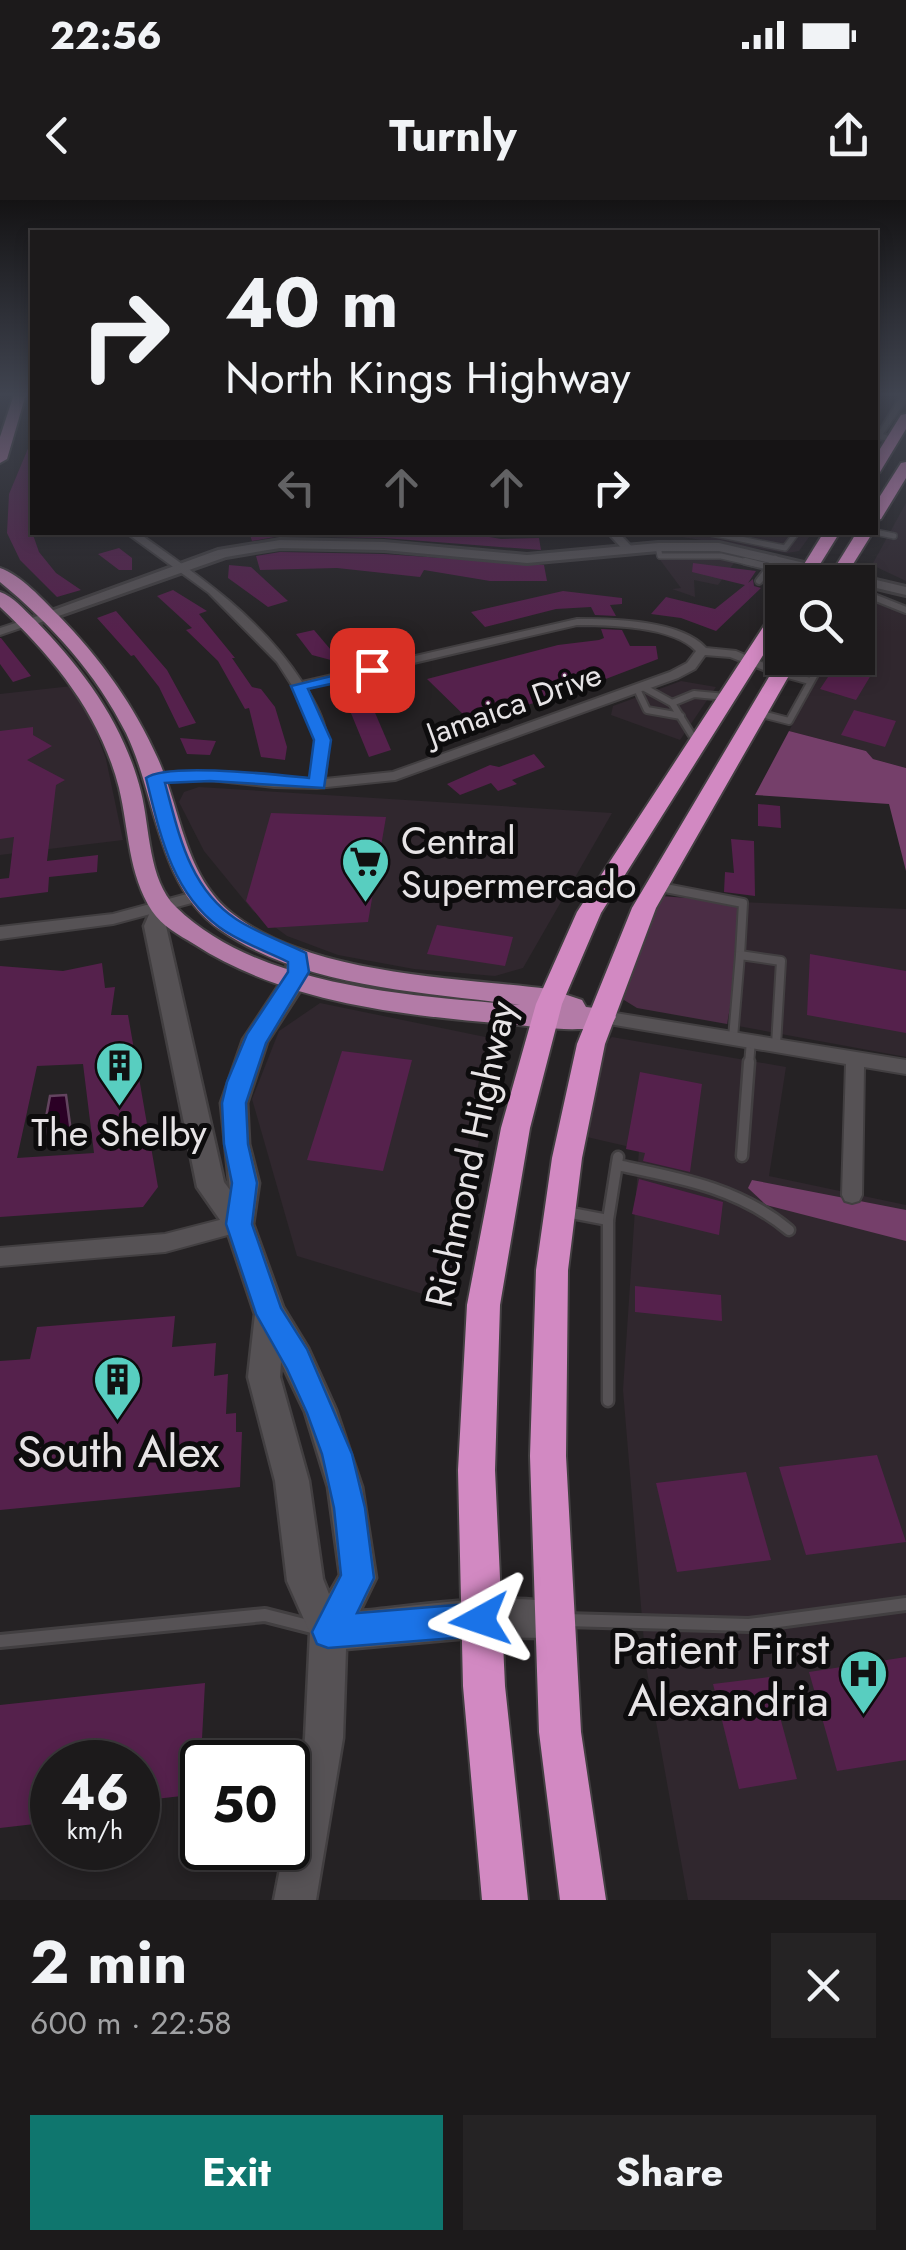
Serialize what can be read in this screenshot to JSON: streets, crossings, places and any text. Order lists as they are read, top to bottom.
{
  "streets": {
    "highway": ["Richmond Highway"],
    "street": ["Jamaica Drive"]
  },
  "places": {
    "supermarket": ["Central Supermercado"],
    "building": ["The Shelby", "South Alex"],
    "hospital": ["Patient First Alexandria"]
  },
  "page": {
    "status": "22:56",
    "header": "Turnly",
    "turn": ["40 m", "North Kings Highway"],
    "speed": "46 km/h",
    "limit": "50",
    "heading": ["2 min", "600 m · 22:58"],
    "buttons": ["Exit", "Share"]
  }
}
